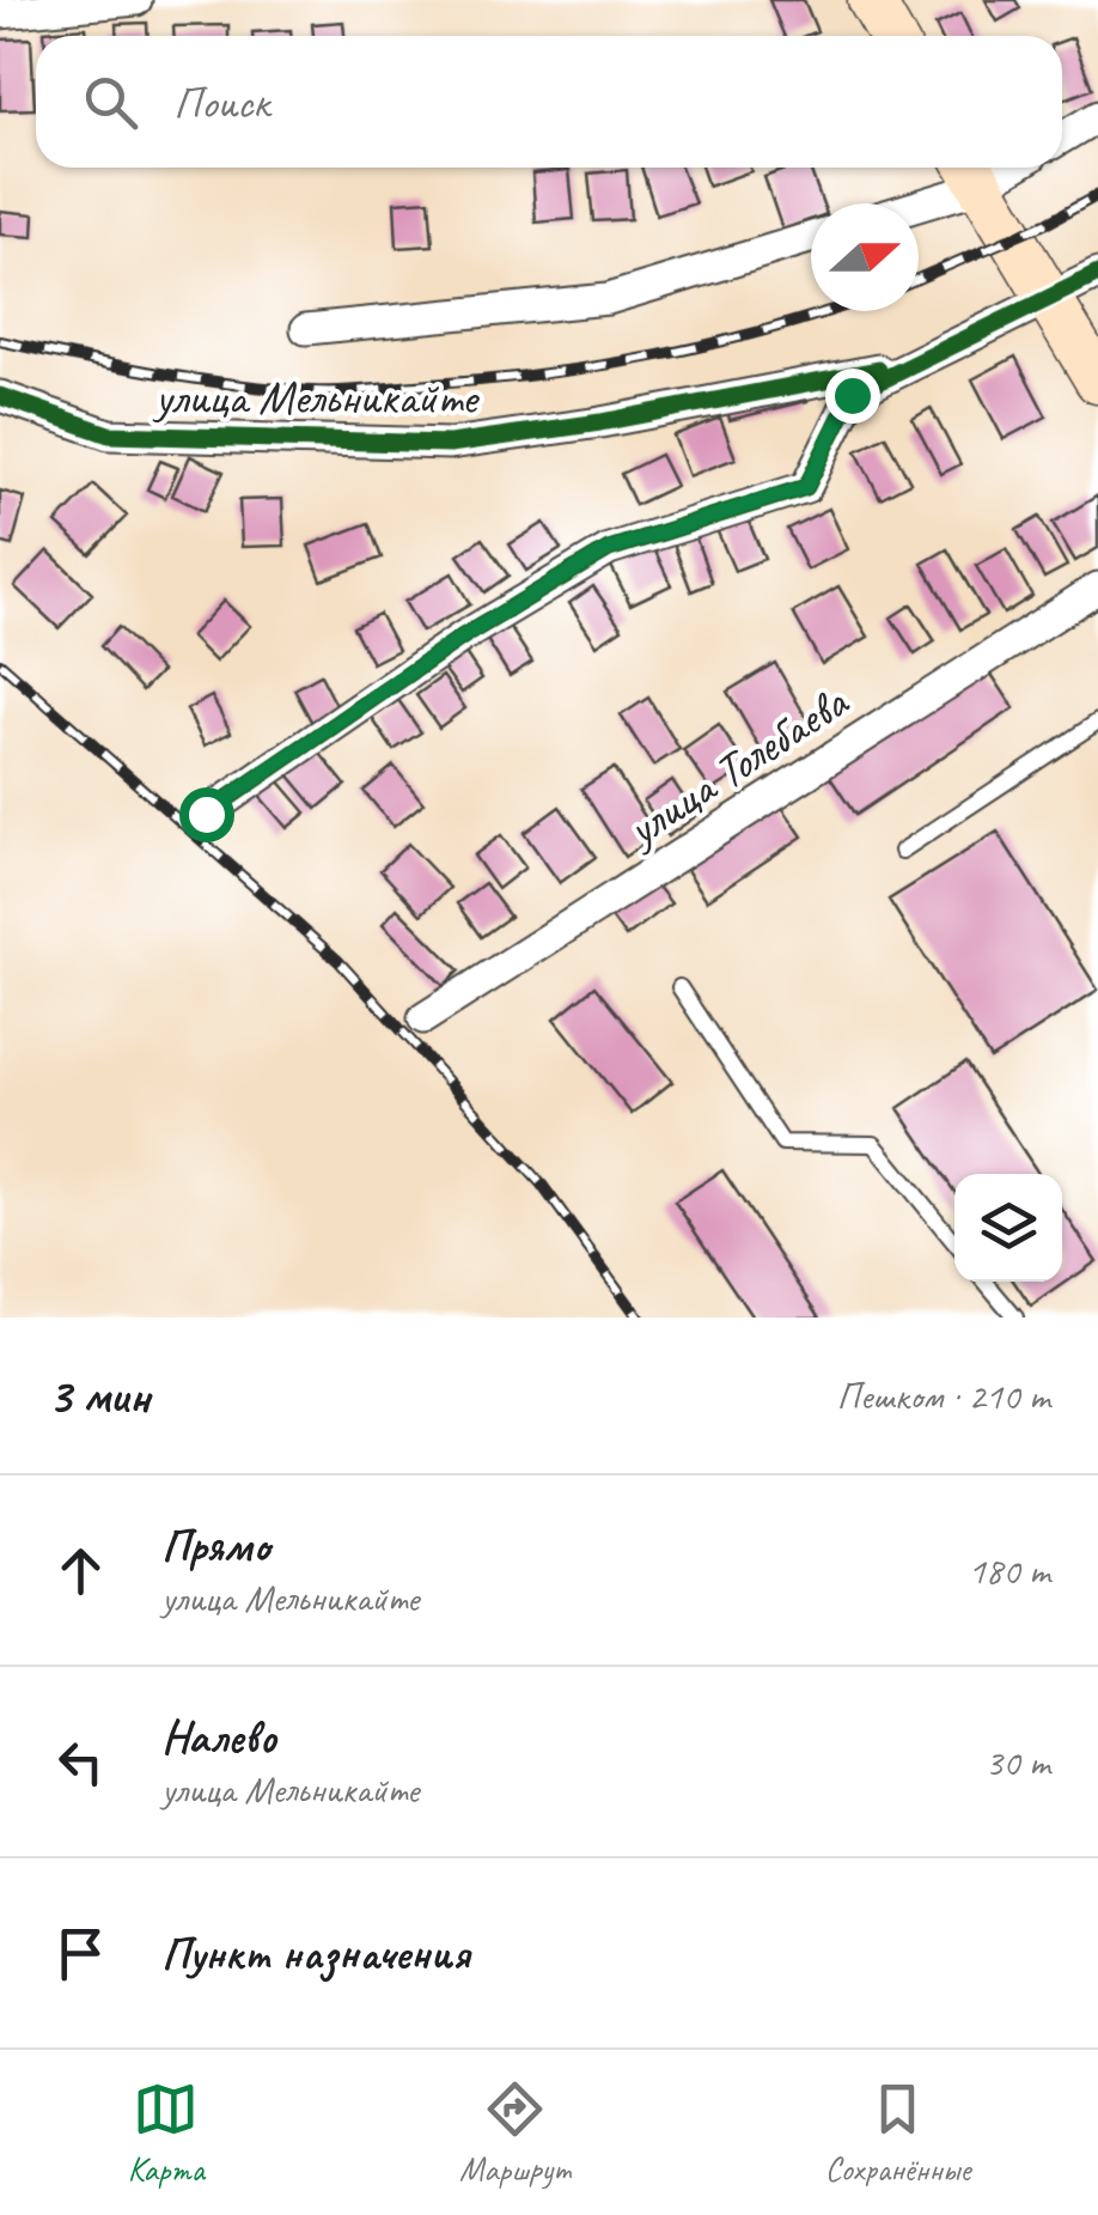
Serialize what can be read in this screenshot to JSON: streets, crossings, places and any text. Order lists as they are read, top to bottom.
{
  "streets": {
    "street": ["улица Мельникайте", "улица Толебаева"]
  },
  "north": "right",
  "page": {
    "search": "Поиск",
    "heading": ["3 мин", "Пешком · 210 m"],
    "list": [
      ["Прямо", "улица Мельникайте", "180 m"],
      ["Налево", "улица Мельникайте", "30 m"],
      "Пункт назначения"
    ],
    "nav": ["Карта", "Маршрут", "Сохранённые"]
  }
}
